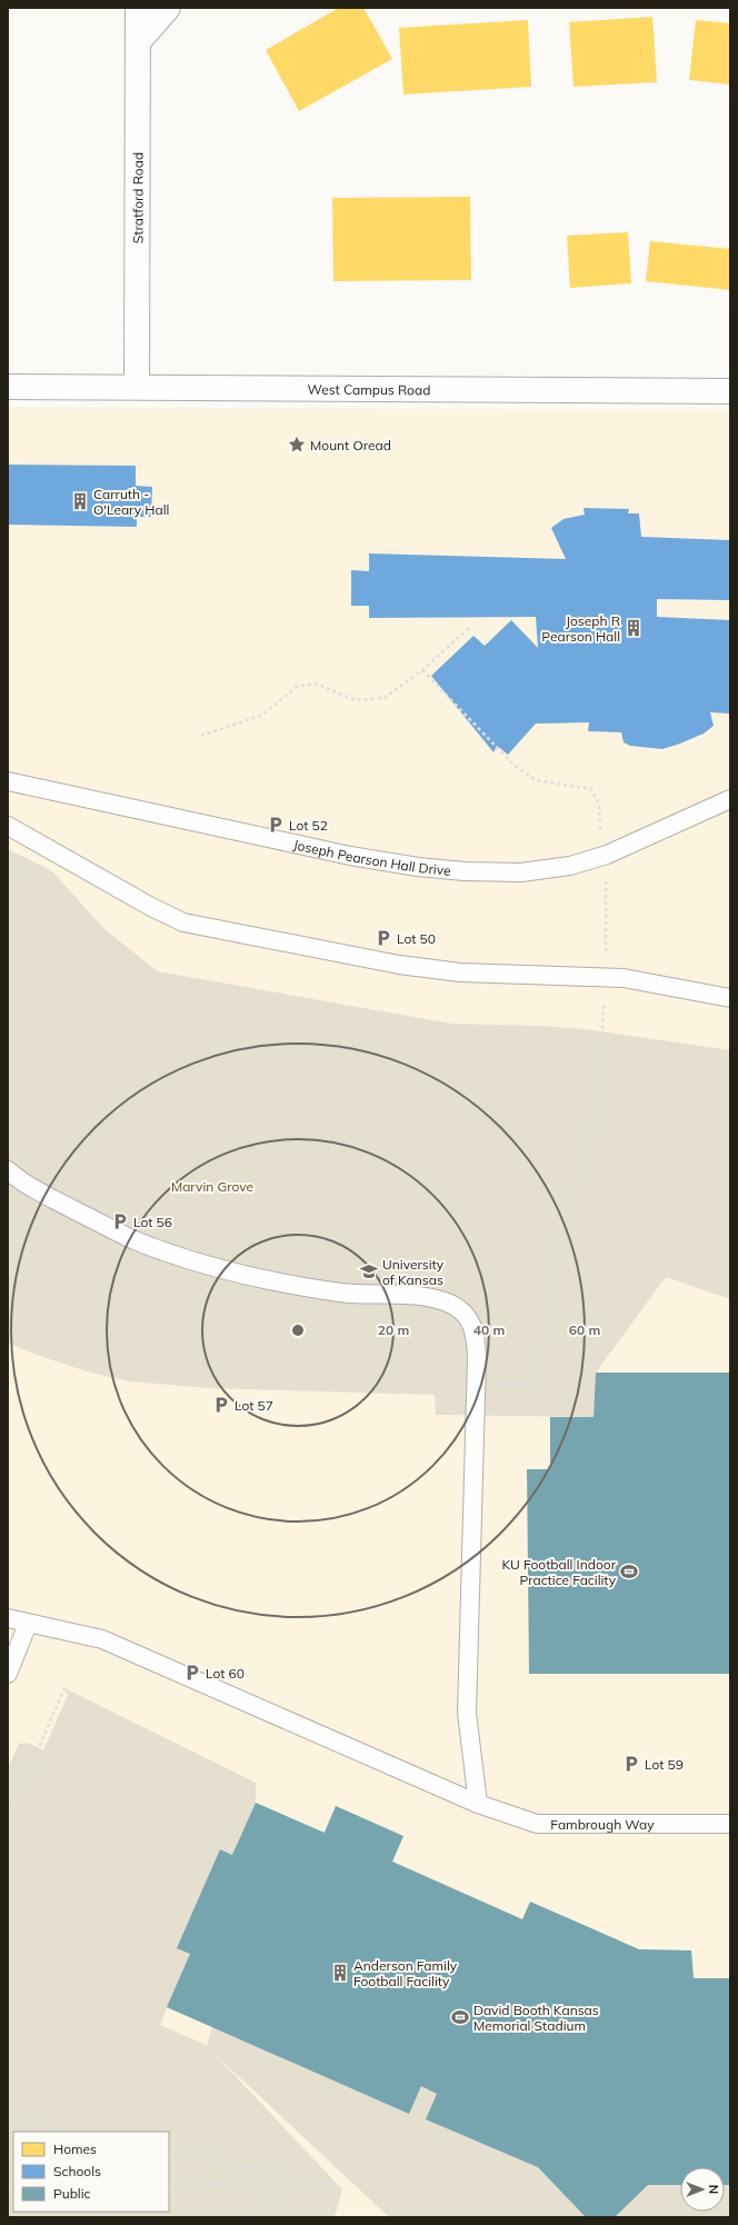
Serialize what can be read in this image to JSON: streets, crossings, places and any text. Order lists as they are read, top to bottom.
{
  "streets": {
    "street": ["Stratford Road", "West Campus Road"],
    "lane": ["Joseph Pearson Hall Drive", "Fambrough Way"]
  },
  "crossings": [
    ["Stratford Road", "West Campus Road"]
  ],
  "parks": ["Marvin Grove"],
  "places": {
    "place": ["Mount Oread"],
    "building": ["Carruth - O'Leary Hall", "Joseph R Pearson Hall", "Anderson Family Football Facility"],
    "parking": [
      "Lot 52",
      "Lot 50",
      "Lot 56",
      "Lot 57",
      "Lot 60",
      "Lot 59"
    ],
    "school or university": ["University of Kansas"],
    "sports": ["KU Football Indoor Practice Facility", "David Booth Kansas Memorial Stadium"]
  },
  "legend": ["Homes", "Schools", "Public"],
  "north": "right",
  "rings": ["20 m", "40 m", "60 m"]
}
